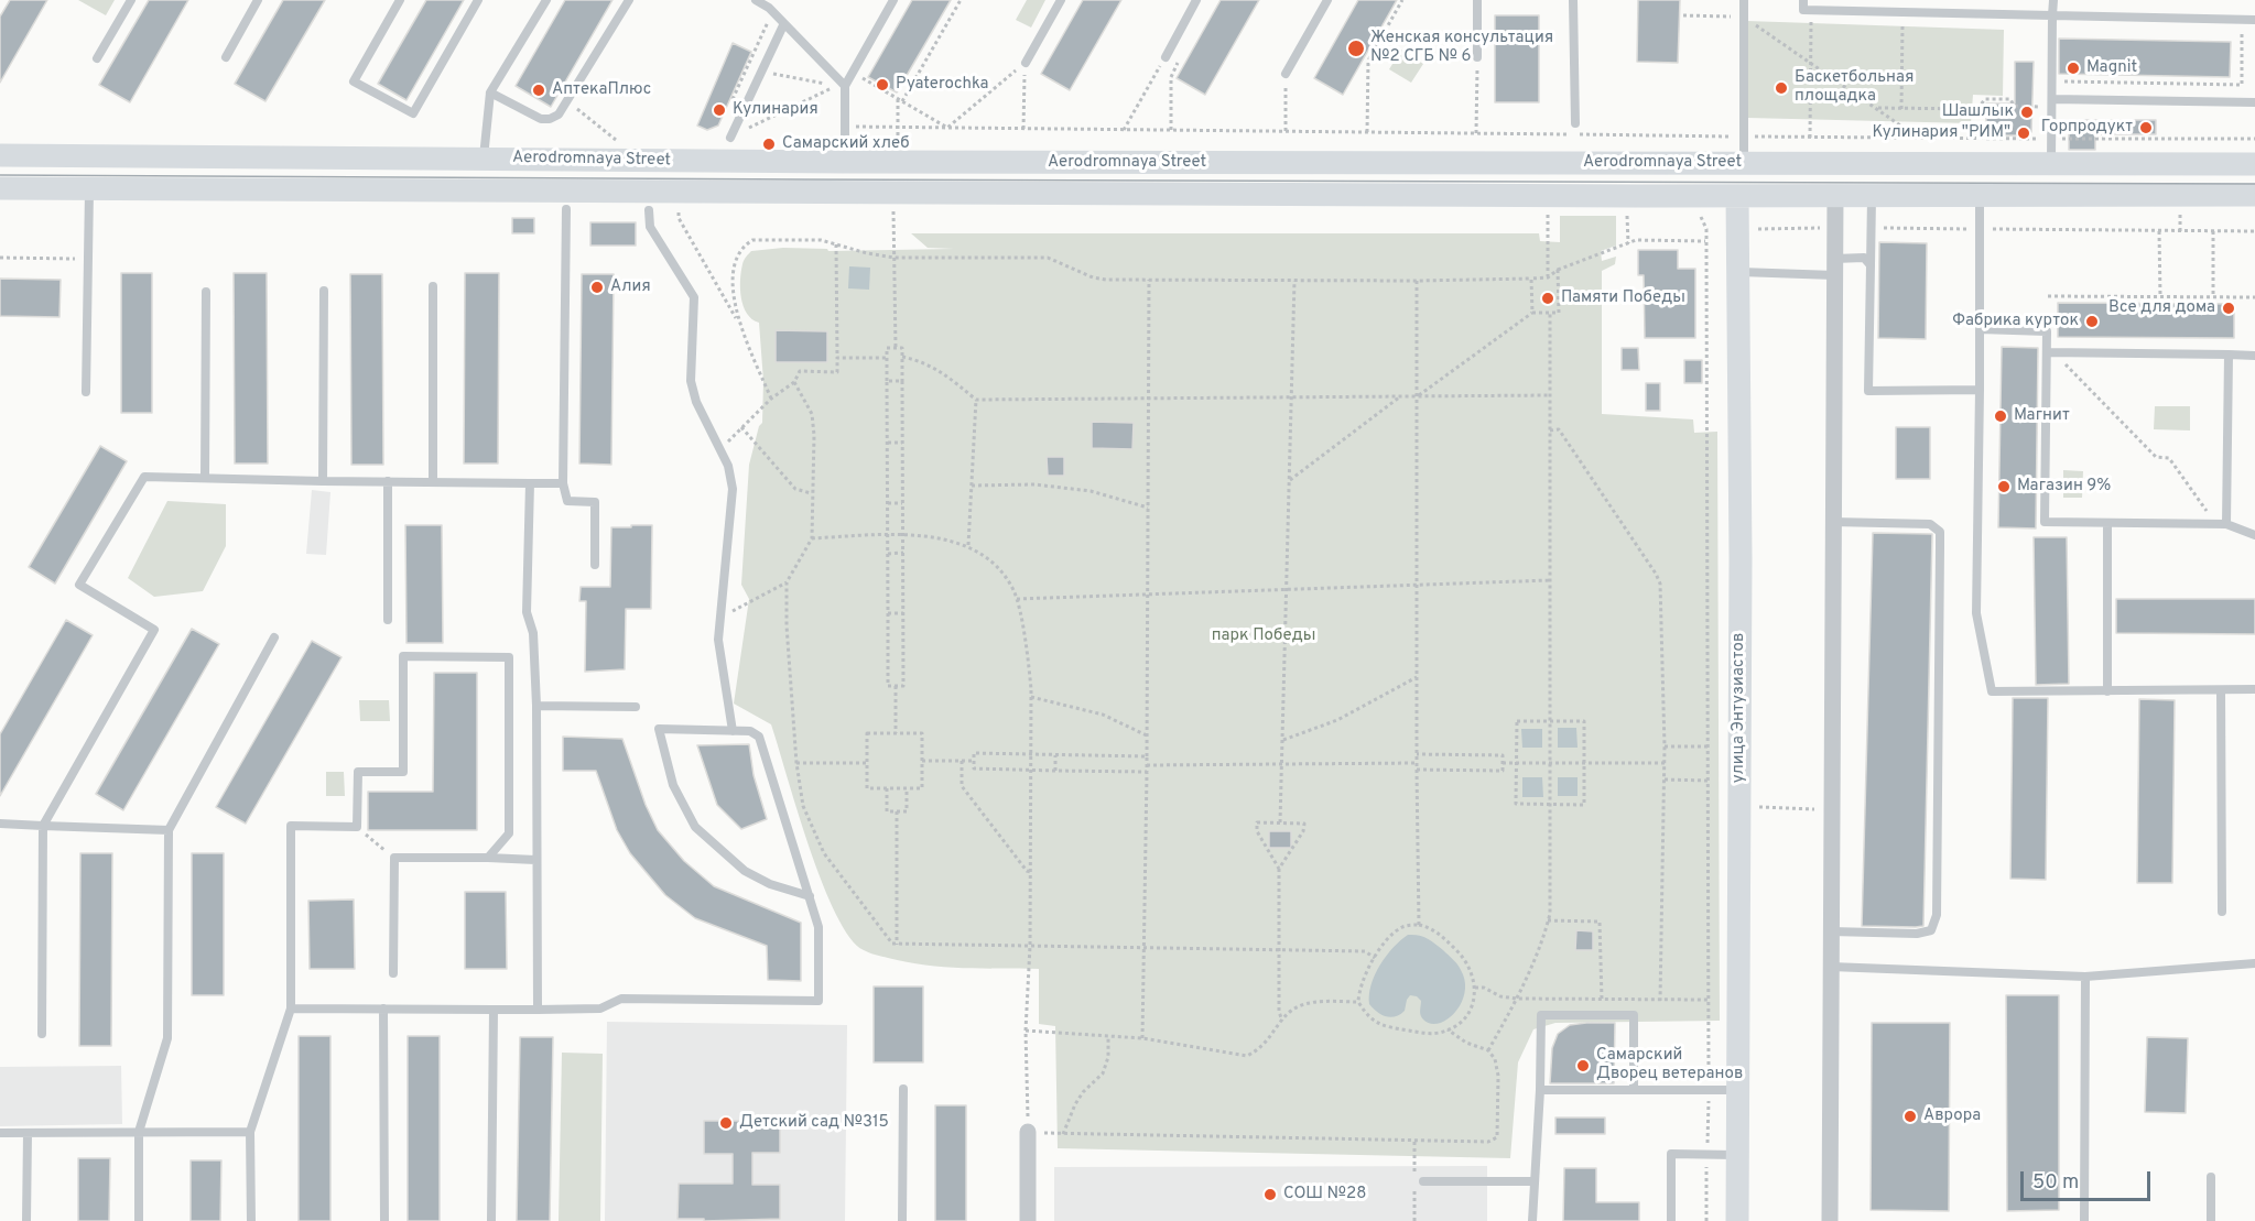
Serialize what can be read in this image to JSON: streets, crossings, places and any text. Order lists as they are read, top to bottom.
{
  "streets": {
    "main road": ["Aerodromnaya Street", "улица Энтузиастов"]
  },
  "crossings": [
    ["Aerodromnaya Street", "улица Энтузиастов"]
  ],
  "parks": ["парк Победы"],
  "places": [
    "Женская консультация №2 СГБ № 6",
    "Magnit",
    "Pyaterochka",
    "Баскетбольная площадка",
    "АптекаПлюс",
    "Кулинария",
    "Шашлык",
    "Горпродукт",
    "Кулинария \"РИМ\"",
    "Самарский хлеб",
    "Алия",
    "Памяти Победы",
    "Все для дома",
    "Фабрика курток",
    "Магнит",
    "Магазин 9%",
    "Самарский Дворец ветеранов",
    "Аврора",
    "Детский сад №315",
    "СОШ №28"
  ],
  "scale_bar": "50 m"
}
